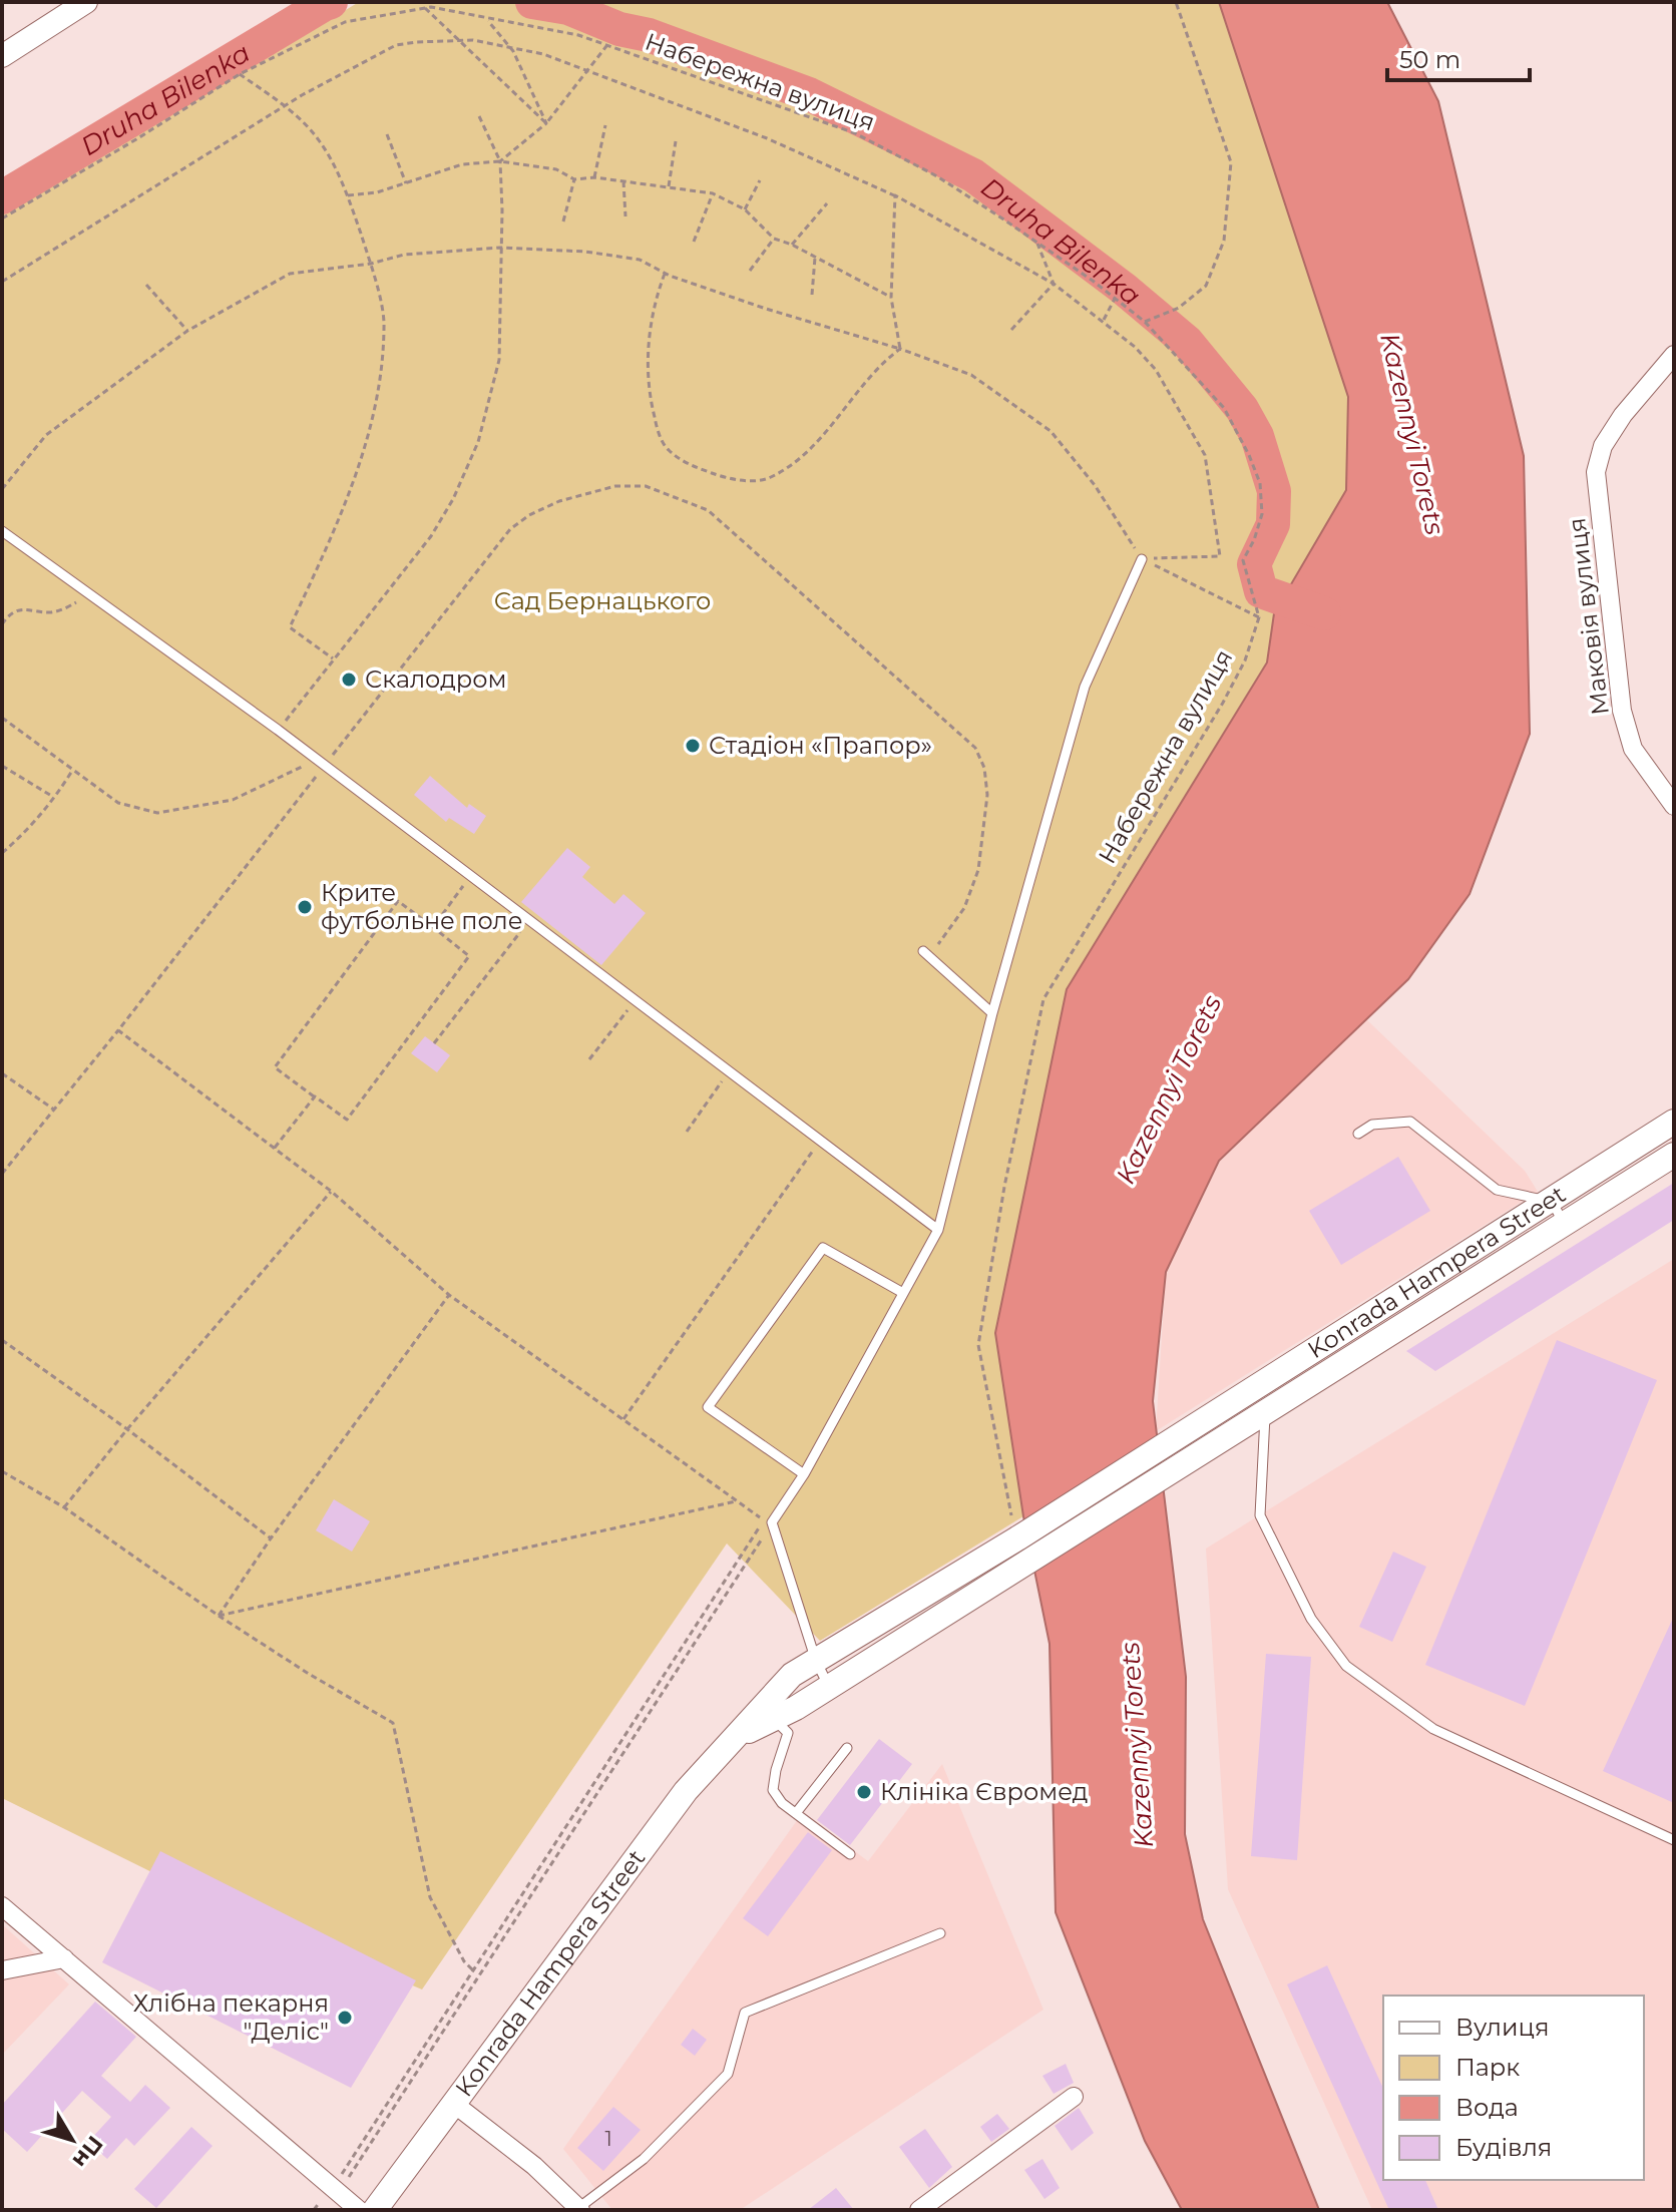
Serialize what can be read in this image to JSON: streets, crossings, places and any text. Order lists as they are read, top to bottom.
{
  "streets": {
    "main road": ["Konrada Hampera Street"],
    "street": ["Маковія вулиця"],
    "path": ["Набережна вулиця"]
  },
  "crossings": [
    ["Набережна вулиця", "Konrada Hampera Street"]
  ],
  "water": ["Druha Bilenka", "Kazennyi Torets"],
  "parks": ["Сад Бернацького"],
  "places": [
    "Скалодром",
    "Стадіон «Прапор»",
    "Крите футбольне поле",
    "Клініка Євромед",
    "Хлібна пекарня \"Деліс\""
  ],
  "house_numbers": ["1"],
  "legend": [
    "Вулиця",
    "Парк",
    "Вода",
    "Будівля"
  ],
  "scale_bar": "50 m",
  "north": "bottom right"
}
